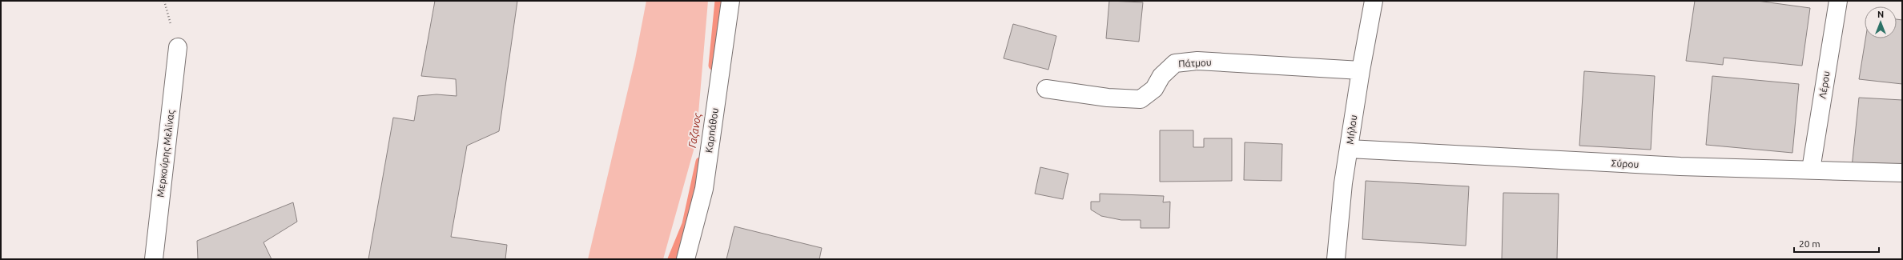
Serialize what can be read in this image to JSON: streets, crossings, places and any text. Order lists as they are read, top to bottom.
{
  "streets": {
    "street": [
      "Πάτμου",
      "Λέρου",
      "Μήλου",
      "Καρπάθου",
      "Μερκούρης Μελίνας",
      "Σύρου"
    ]
  },
  "crossings": [
    ["Πάτμου", "Μήλου"],
    ["Λέρου", "Σύρου"],
    ["Μήλου", "Σύρου"]
  ],
  "water": ["Γαζανος"],
  "scale_bar": "20 m",
  "north": "top"
}
